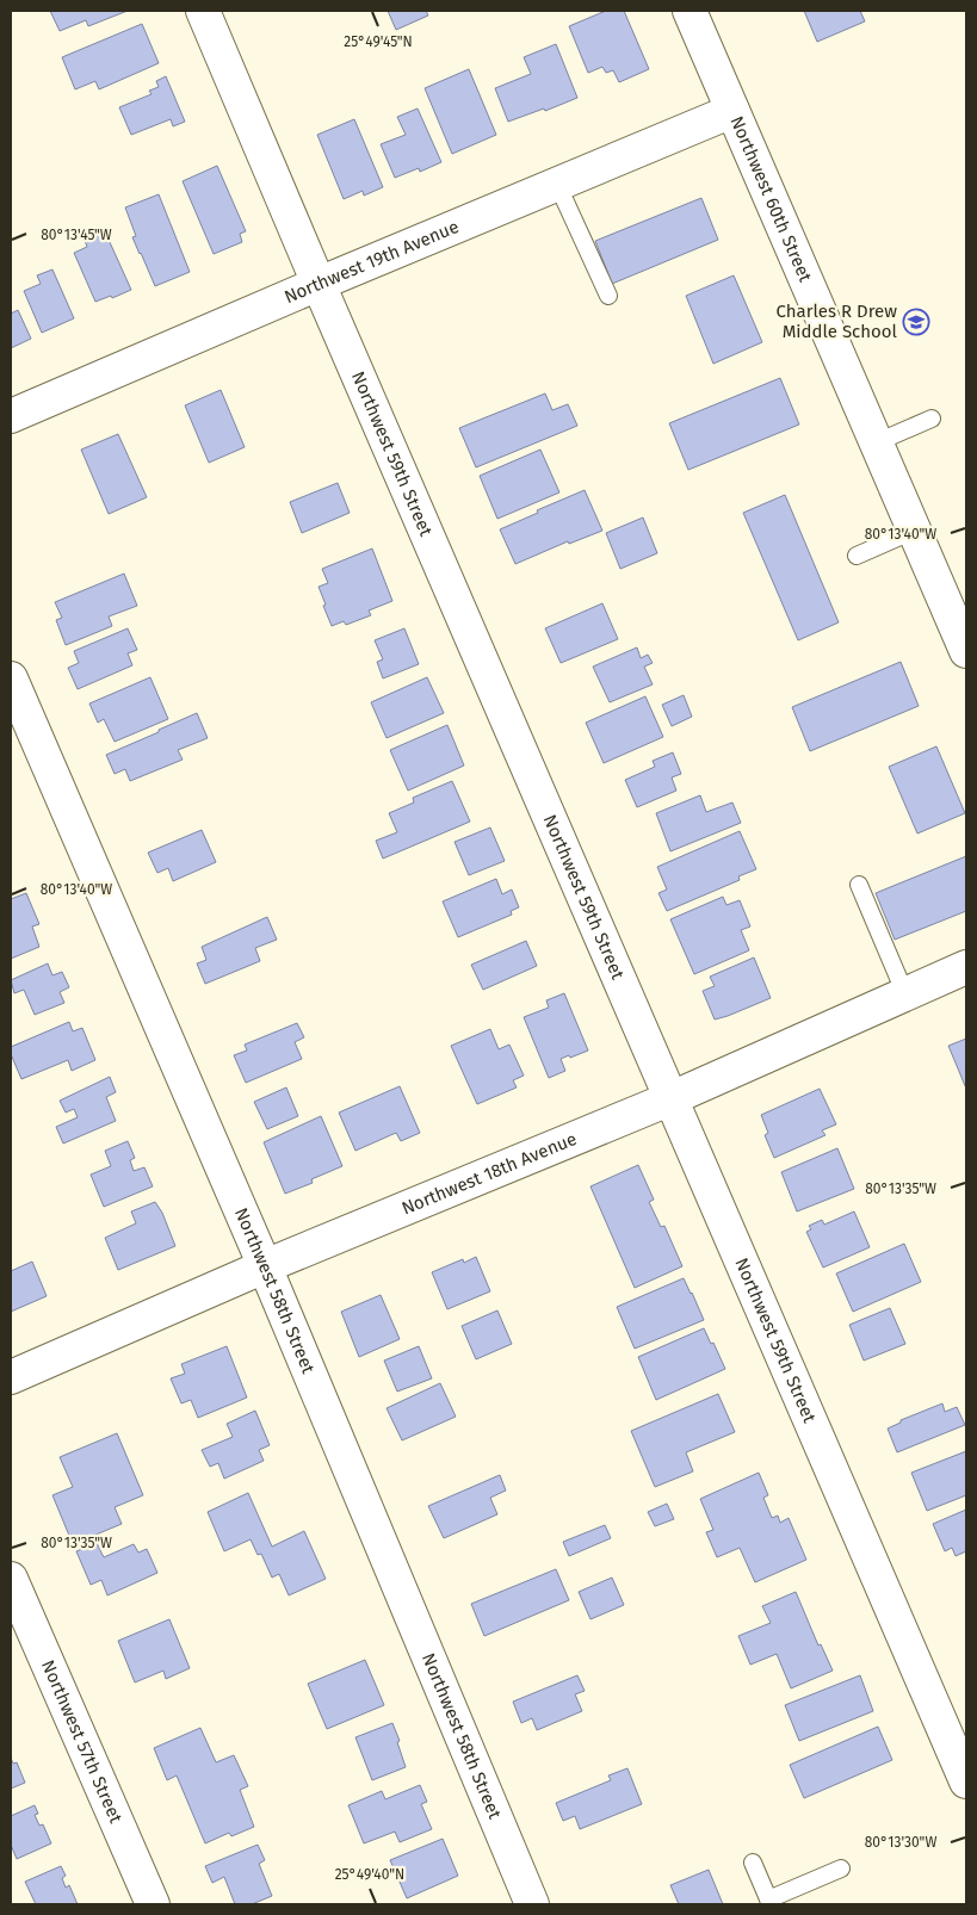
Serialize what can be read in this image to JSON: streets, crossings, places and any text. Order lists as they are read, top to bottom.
{
  "streets": {
    "street": [
      "Northwest 60th Street",
      "Northwest 19th Avenue",
      "Northwest 59th Street",
      "Northwest 18th Avenue",
      "Northwest 58th Street",
      "Northwest 57th Street"
    ]
  },
  "crossings": [
    ["Northwest 60th Street", "Northwest 19th Avenue"],
    ["Northwest 19th Avenue", "Northwest 59th Street"],
    ["Northwest 59th Street", "Northwest 18th Avenue"],
    ["Northwest 18th Avenue", "Northwest 58th Street"]
  ],
  "places": {
    "school or university": ["Charles R Drew Middle School"]
  },
  "coordinates": [
    "25°49'45\"N",
    "80°13'45\"W",
    "80°13'40\"W",
    "80°13'35\"W",
    "80°13'30\"W",
    "25°49'40\"N"
  ]
}
